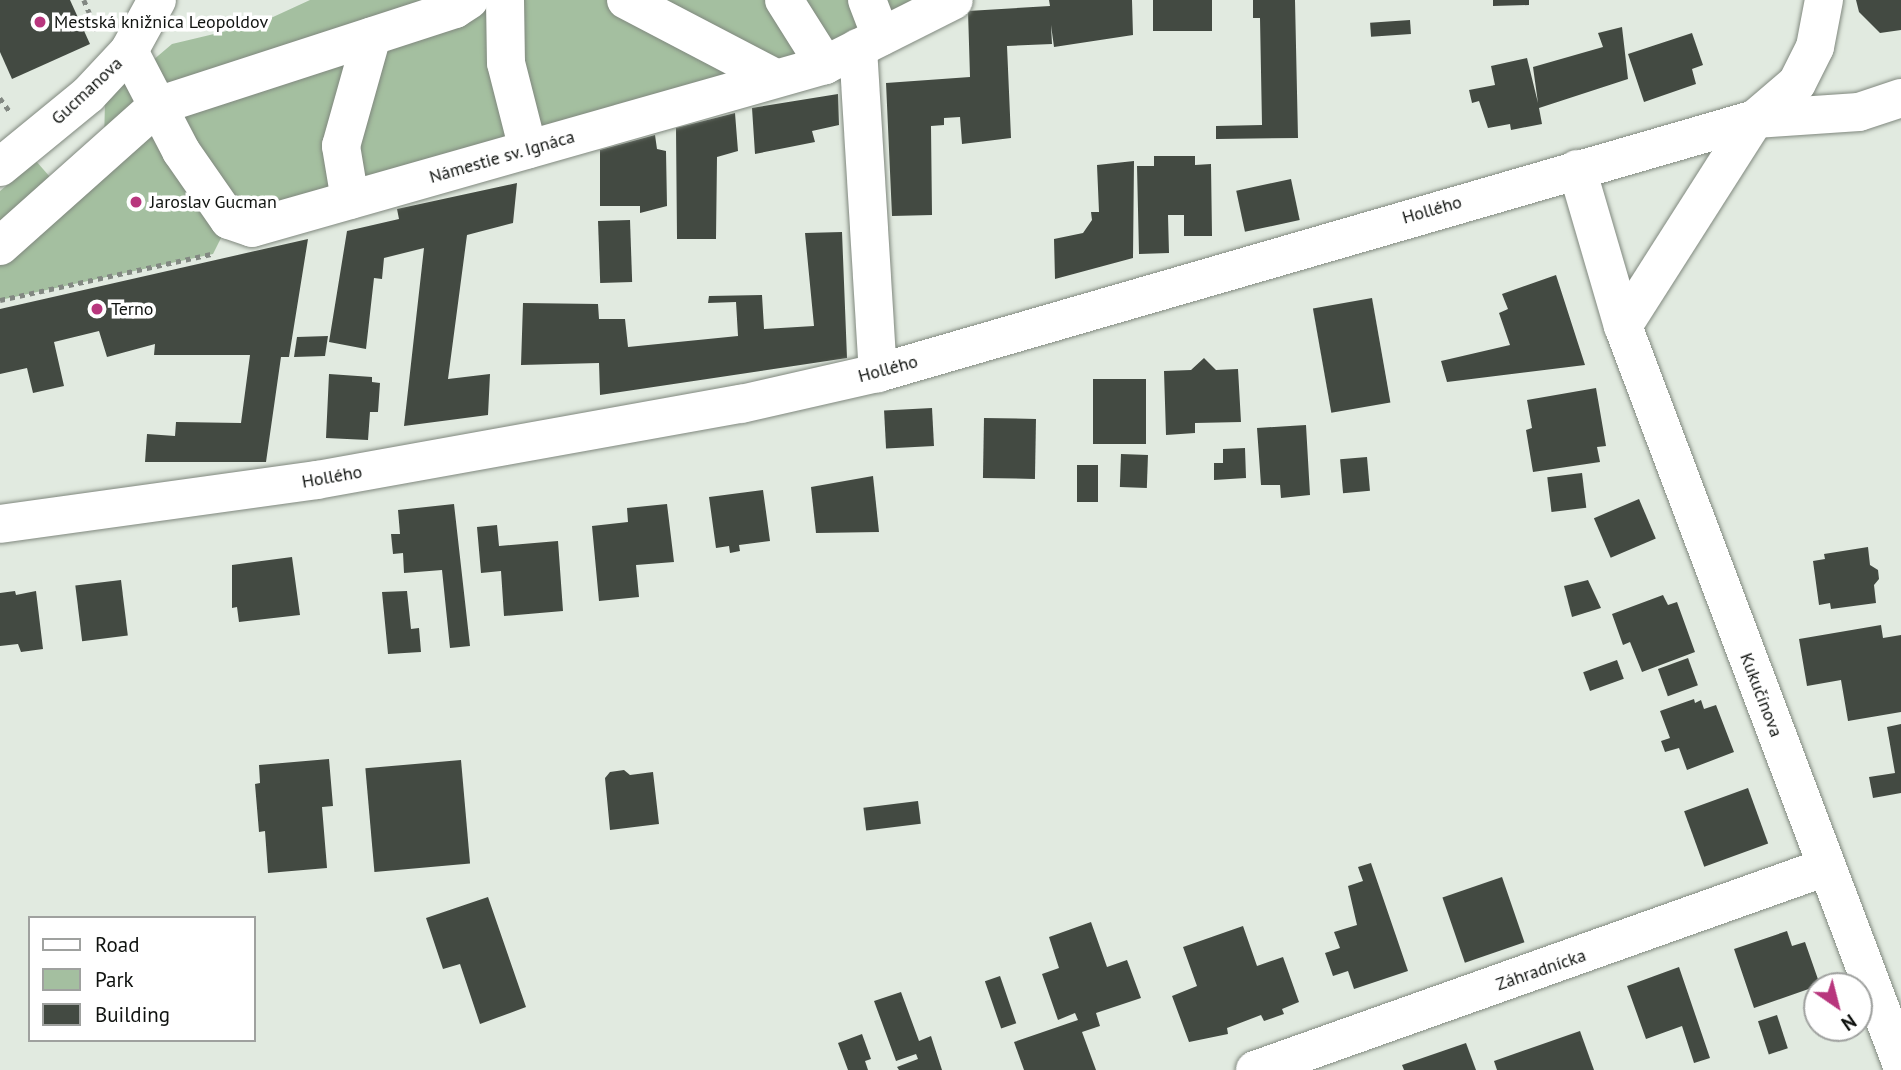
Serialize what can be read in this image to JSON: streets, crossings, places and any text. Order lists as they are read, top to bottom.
{
  "streets": {
    "street": [
      "Gucmanova",
      "Námestie sv. Ignáca",
      "Hollého",
      "Kukučínova",
      "Záhradnícka"
    ]
  },
  "crossings": [
    ["Hollého", "Kukučínova"],
    ["Kukučínova", "Záhradnícka"]
  ],
  "places": ["Mestská knižnica Leopoldov", "Jaroslav Gucman", "Terno"],
  "legend": ["Road", "Park", "Building"],
  "north": "bottom right"
}
